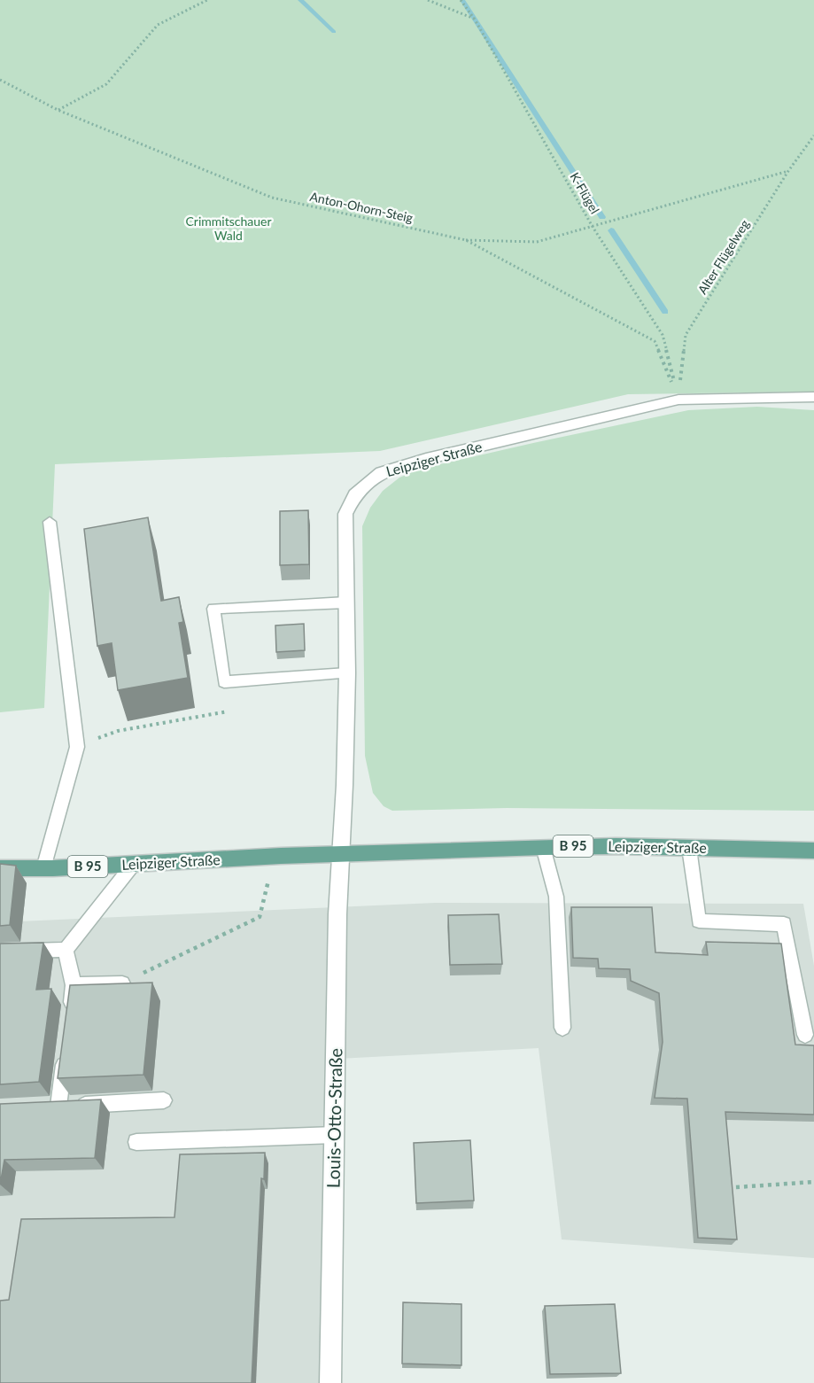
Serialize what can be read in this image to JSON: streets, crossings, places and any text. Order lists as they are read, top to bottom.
{
  "streets": {
    "main road": ["Leipziger Straße", "B 95"],
    "street": ["Louis-Otto-Straße"],
    "path": ["K-Flügel", "Anton-Ohorn-Steig", "Alter Flügelweg"]
  },
  "crossings": [
    ["K-Flügel", "Anton-Ohorn-Steig"],
    ["K-Flügel", "Alter Flügelweg"],
    ["K-Flügel", "Leipziger Straße"],
    ["Anton-Ohorn-Steig", "Alter Flügelweg"],
    ["Anton-Ohorn-Steig", "Leipziger Straße"],
    ["Alter Flügelweg", "Leipziger Straße"],
    ["Leipziger Straße", "Louis-Otto-Straße"]
  ],
  "parks": ["Crimmitschauer Wald"]
}
